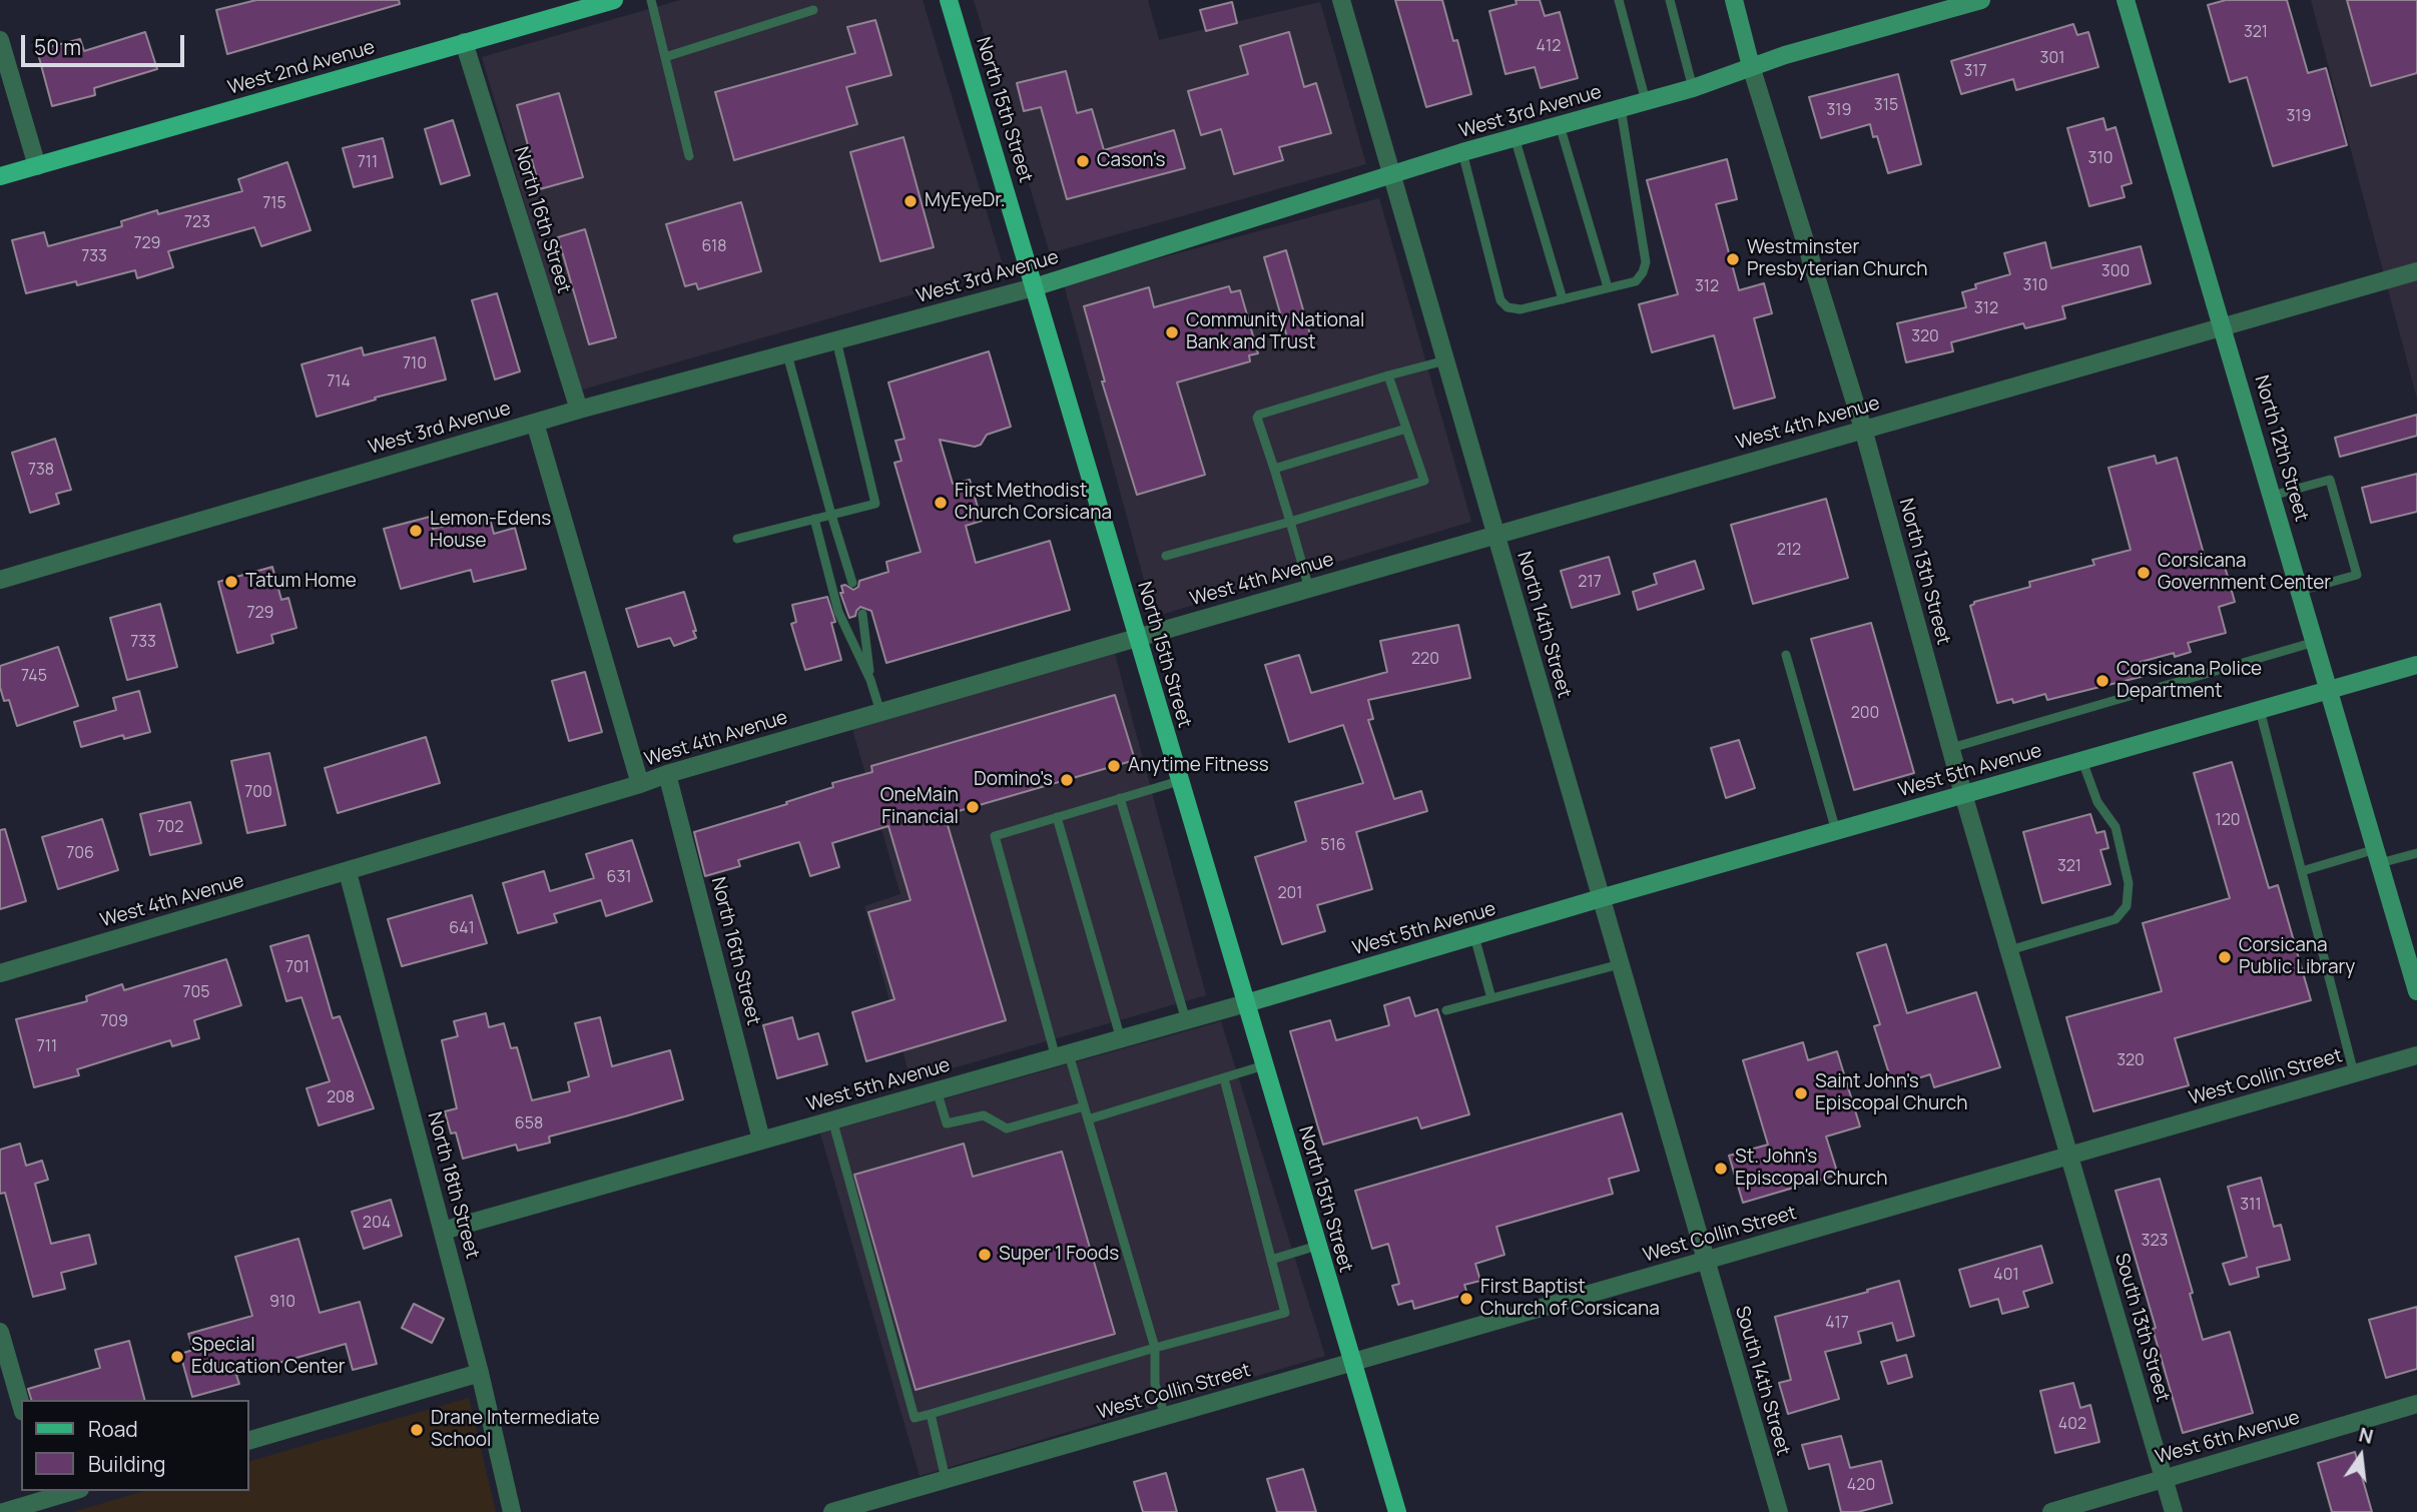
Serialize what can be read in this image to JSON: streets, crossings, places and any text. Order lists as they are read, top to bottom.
{
  "streets": {
    "main road": ["West 2nd Avenue", "North 15th Street"],
    "street": [
      "West 3rd Avenue",
      "North 16th Street",
      "West 4th Avenue",
      "North 12th Street",
      "North 13th Street",
      "North 14th Street",
      "West 5th Avenue",
      "West Collin Street",
      "North 18th Street",
      "South 13th Street",
      "South 14th Street",
      "West 6th Avenue"
    ]
  },
  "crossings": [
    ["West 2nd Avenue", "North 16th Street"],
    ["North 15th Street", "West 3rd Avenue"],
    ["North 15th Street", "West 4th Avenue"],
    ["North 15th Street", "West 5th Avenue"],
    ["North 15th Street", "West Collin Street"],
    ["West 3rd Avenue", "North 16th Street"],
    ["West 3rd Avenue", "North 13th Street"],
    ["West 3rd Avenue", "North 14th Street"],
    ["North 16th Street", "West 4th Avenue"],
    ["North 16th Street", "West 5th Avenue"],
    ["West 4th Avenue", "North 12th Street"],
    ["West 4th Avenue", "North 13th Street"],
    ["West 4th Avenue", "North 14th Street"],
    ["West 4th Avenue", "North 18th Street"],
    ["North 12th Street", "West 5th Avenue"],
    ["North 13th Street", "West 5th Avenue"],
    ["North 13th Street", "West Collin Street"],
    ["North 13th Street", "South 13th Street"],
    ["North 14th Street", "West 5th Avenue"],
    ["North 14th Street", "West Collin Street"],
    ["North 14th Street", "South 14th Street"],
    ["West 5th Avenue", "North 18th Street"],
    ["West Collin Street", "South 13th Street"],
    ["West Collin Street", "South 14th Street"],
    ["South 13th Street", "West 6th Avenue"]
  ],
  "places": [
    "Cason's",
    "MyEyeDr.",
    "Westminster Presbyterian Church",
    "Community National Bank and Trust",
    "First Methodist Church Corsicana",
    "Lemon-Edens House",
    "Corsicana Government Center",
    "Tatum Home",
    "Corsicana Police Department",
    "Anytime Fitness",
    "Domino's",
    "OneMain Financial",
    "Corsicana Public Library",
    "Saint John's Episcopal Church",
    "St. John's Episcopal Church",
    "Super 1 Foods",
    "First Baptist Church of Corsicana",
    "Special Education Center",
    "Drane Intermediate School"
  ],
  "house_numbers": [
    "321",
    "412",
    "301",
    "317",
    "315",
    "319",
    "319",
    "310",
    "711",
    "715",
    "723",
    "729",
    "618",
    "733",
    "300",
    "310",
    "312",
    "312",
    "320",
    "710",
    "714",
    "738",
    "212",
    "217",
    "729",
    "733",
    "220",
    "745",
    "200",
    "700",
    "120",
    "702",
    "516",
    "706",
    "321",
    "631",
    "201",
    "641",
    "701",
    "705",
    "709",
    "711",
    "320",
    "208",
    "658",
    "311",
    "204",
    "323",
    "401",
    "910",
    "417",
    "402",
    "420"
  ],
  "legend": ["Road", "Building"],
  "scale_bar": "50 m",
  "north": "top"
}
